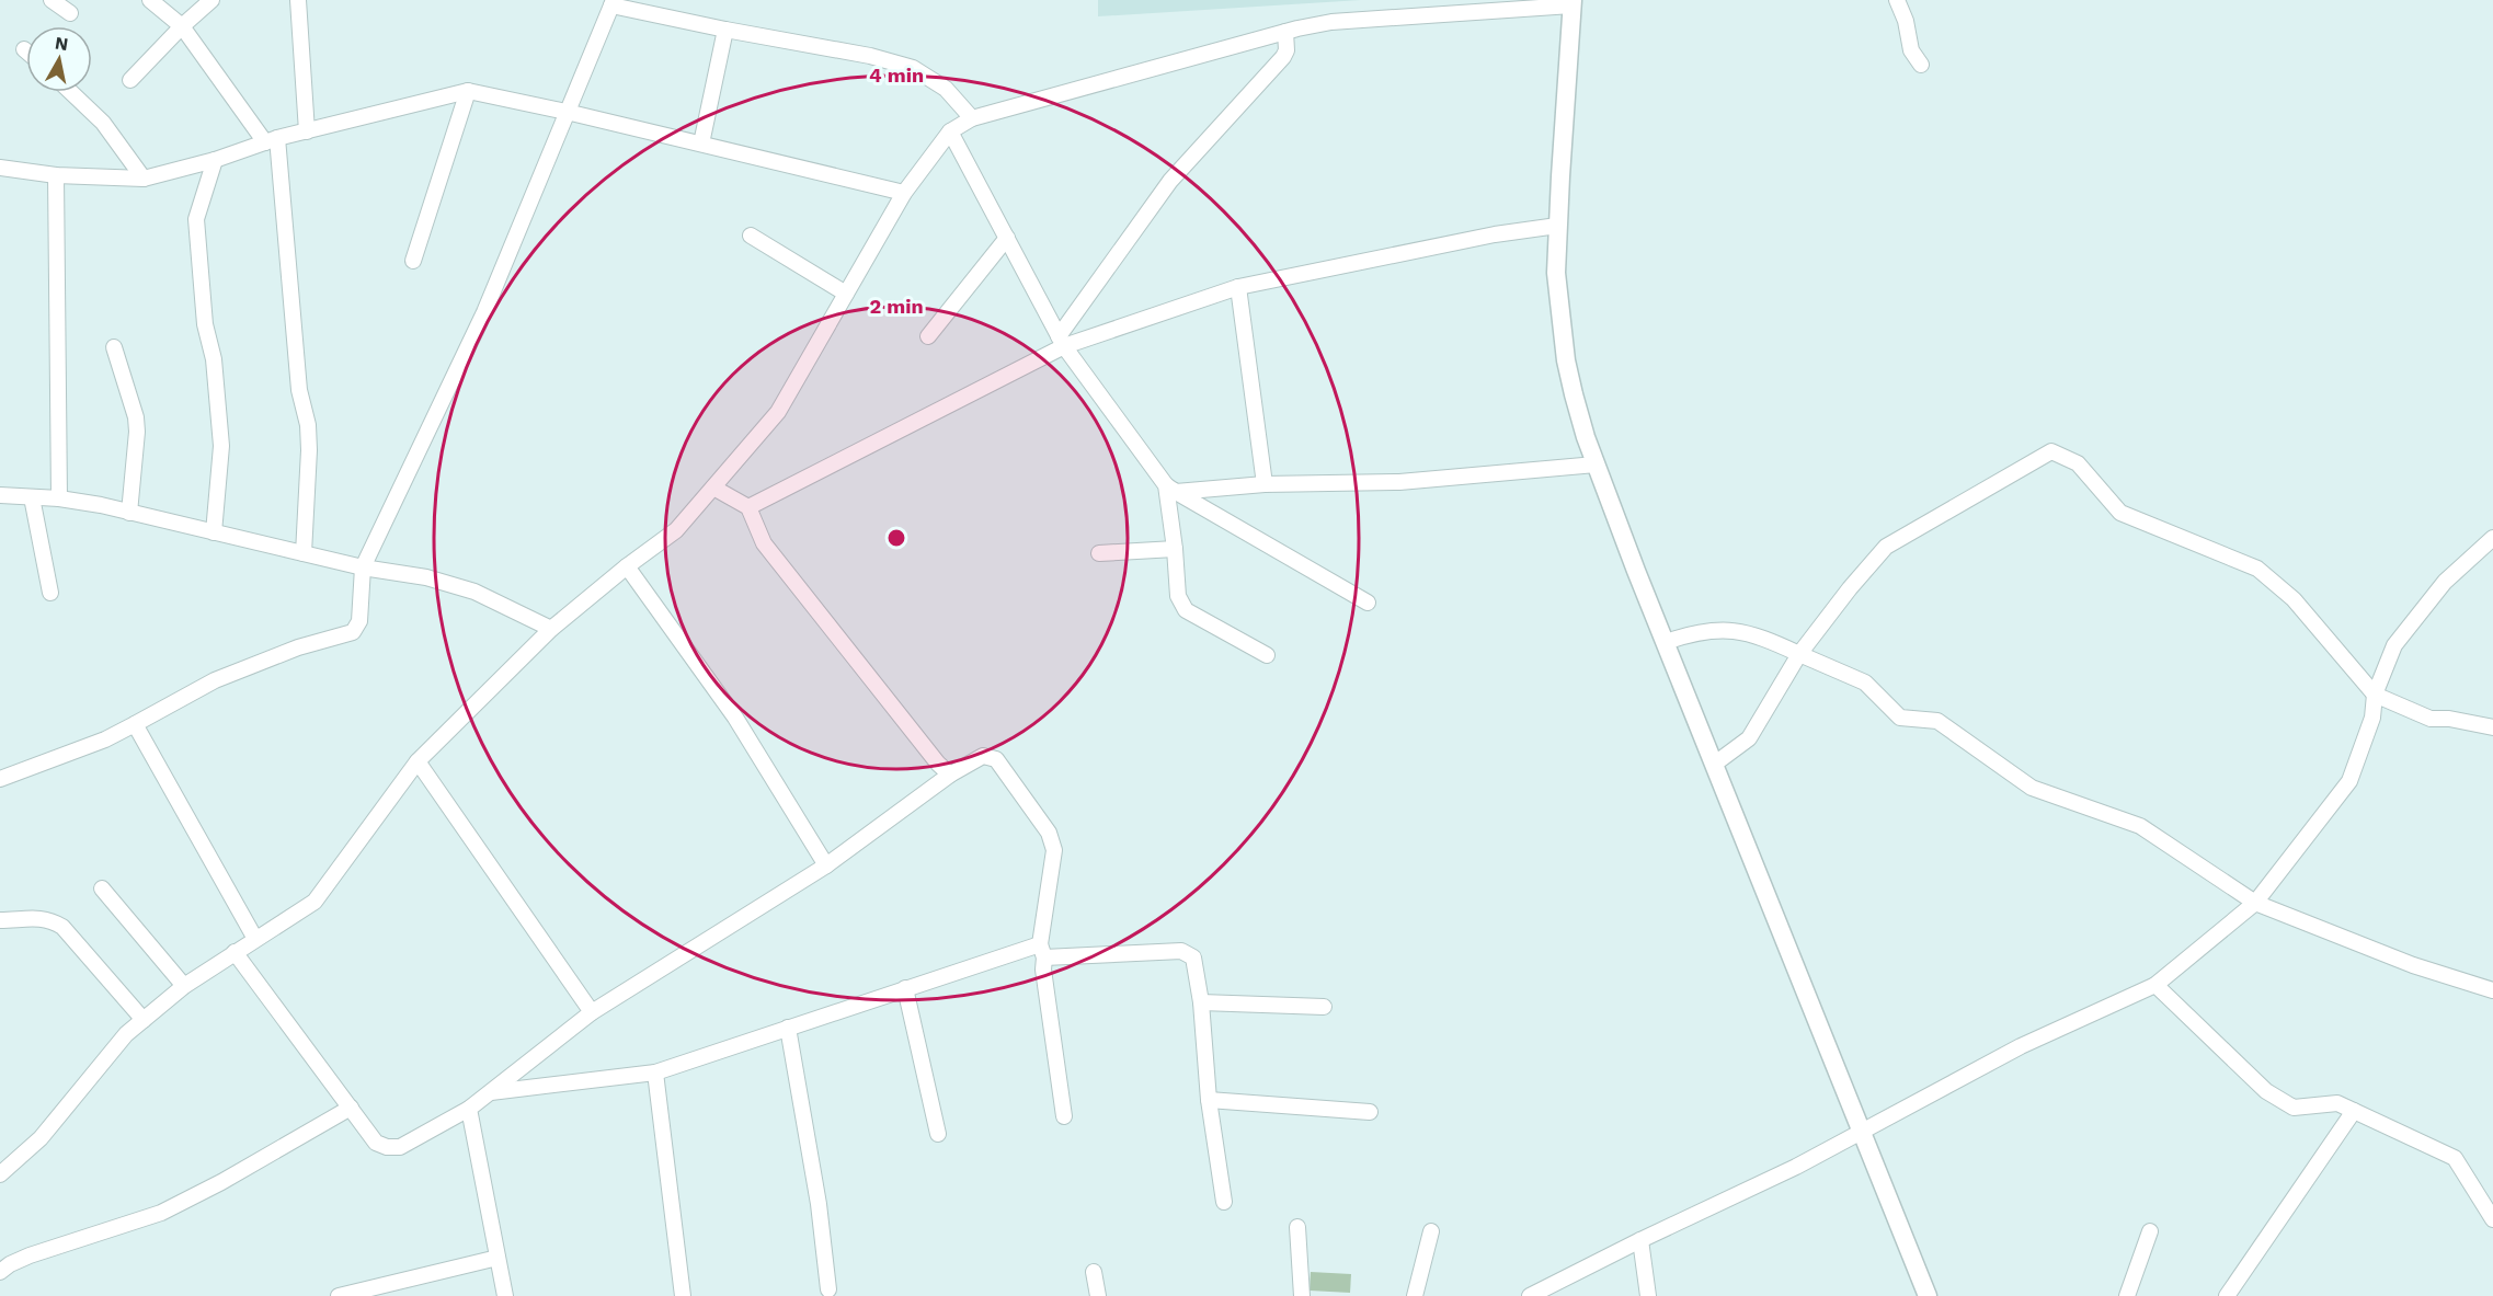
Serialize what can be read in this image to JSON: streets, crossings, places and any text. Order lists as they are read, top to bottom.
{
  "north": "top",
  "rings": ["4 min", "2 min"]
}
